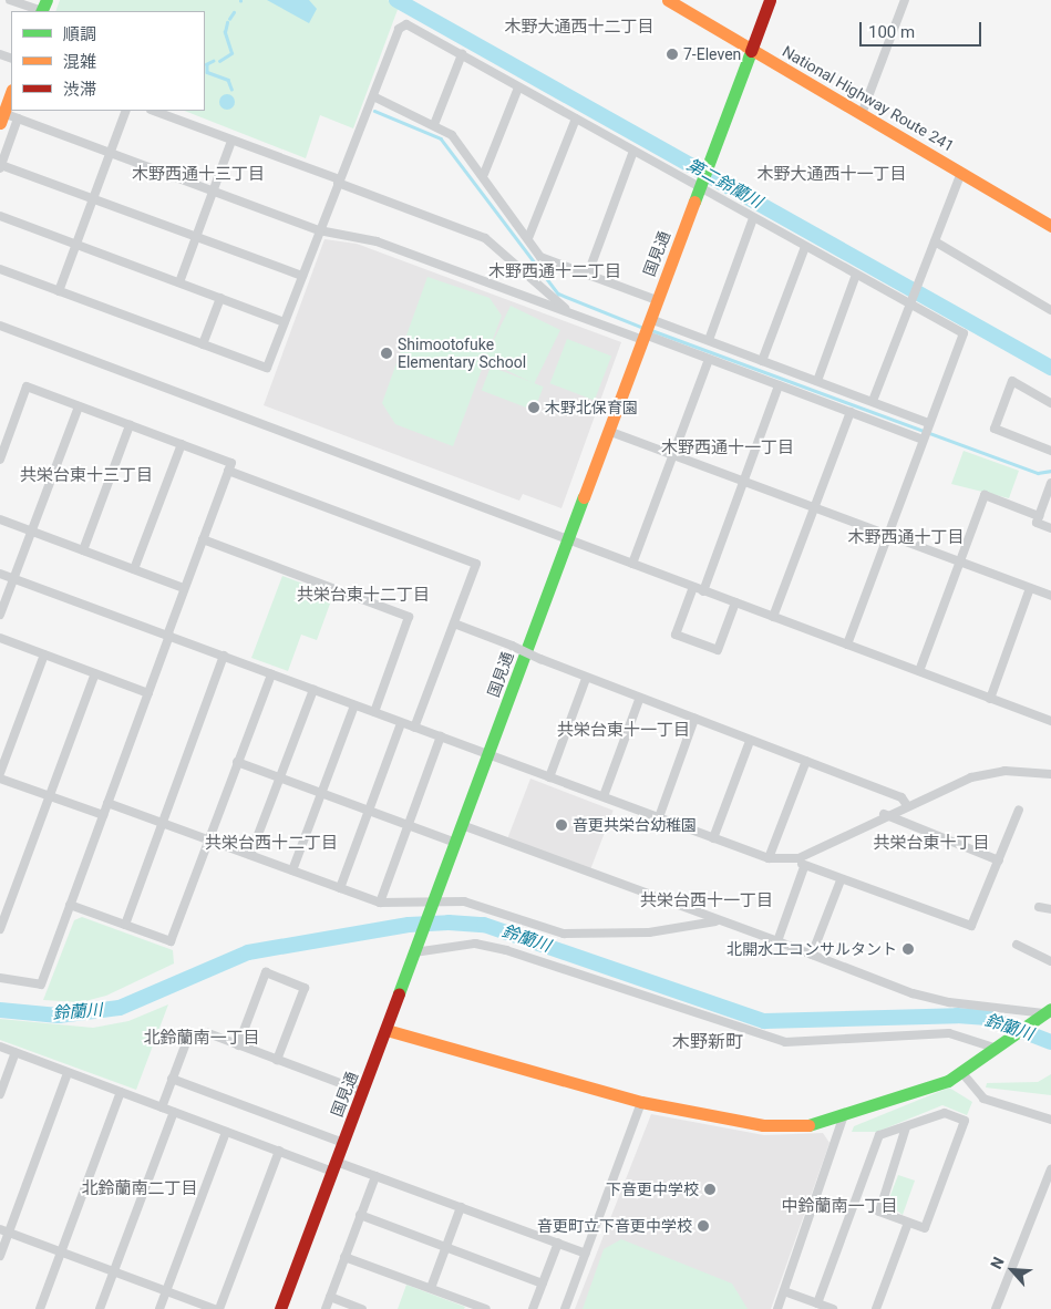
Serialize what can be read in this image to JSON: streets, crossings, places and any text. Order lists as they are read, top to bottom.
{
  "streets": {
    "main road": ["National Highway Route 241", "国見通"]
  },
  "crossings": [
    ["National Highway Route 241", "国見通"]
  ],
  "districts": [
    "木野大通西十二丁目",
    "木野西通十三丁目",
    "木野大通西十一丁目",
    "木野西通十二丁目",
    "木野西通十一丁目",
    "共栄台東十三丁目",
    "木野西通十丁目",
    "共栄台東十二丁目",
    "共栄台東十一丁目",
    "共栄台西十二丁目",
    "共栄台東十丁目",
    "共栄台西十一丁目",
    "北鈴蘭南一丁目",
    "木野新町",
    "北鈴蘭南二丁目",
    "中鈴蘭南一丁目"
  ],
  "water": ["第二鈴蘭川", "鈴蘭川"],
  "places": [
    "7-Eleven",
    "Shimootofuke Elementary School",
    "木野北保育園",
    "音更共栄台幼稚園",
    "北開水工コンサルタント",
    "下音更中学校",
    "音更町立下音更中学校"
  ],
  "legend": ["順調", "混雑", "渋滞"],
  "scale_bar": "100 m",
  "north": "top left"
}
